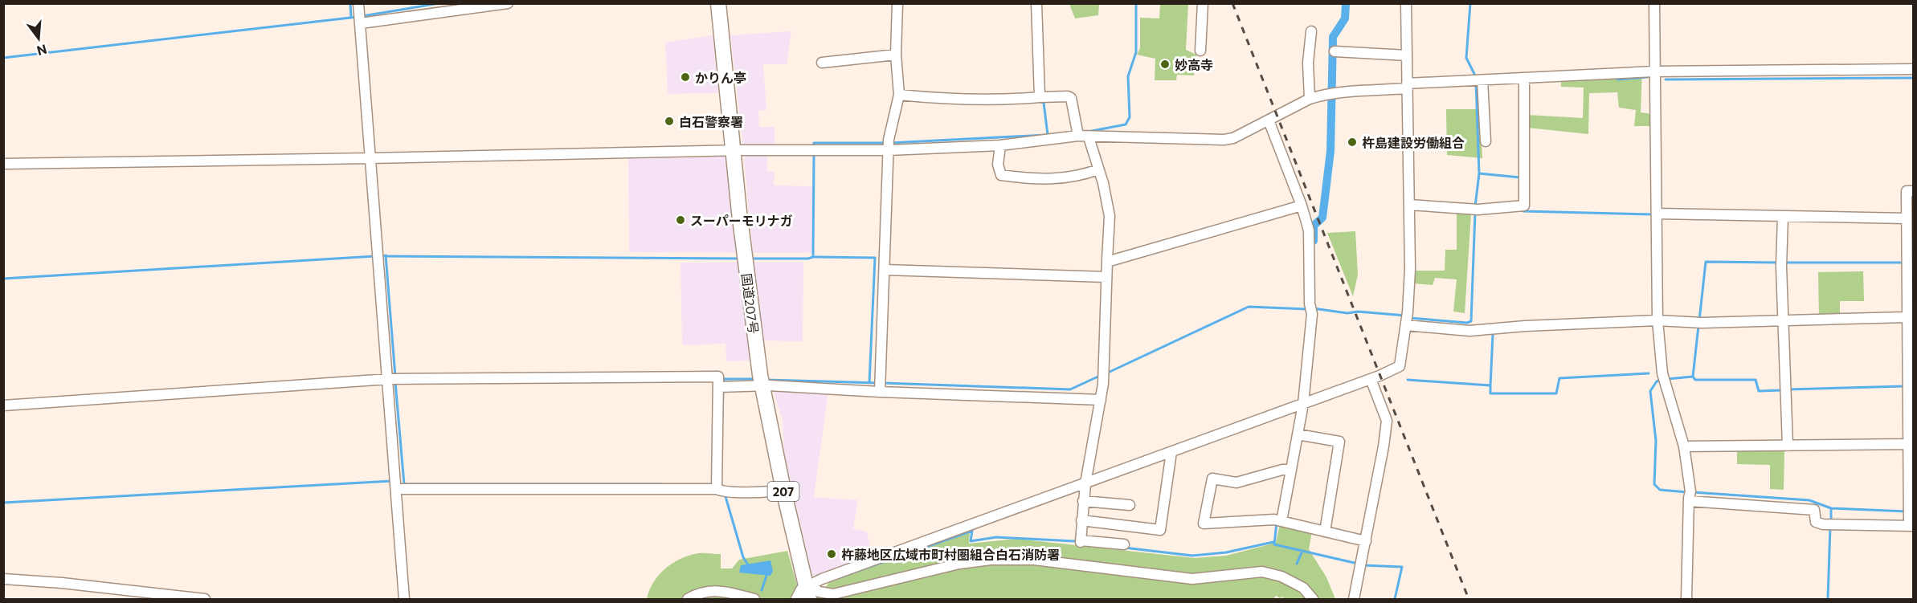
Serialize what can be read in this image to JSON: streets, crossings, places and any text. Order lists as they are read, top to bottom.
{
  "streets": {
    "highway": ["国道207号", "207"]
  },
  "places": [
    "妙高寺",
    "かりん亭",
    "白石警察署",
    "杵島建設労働組合",
    "スーパーモリナガ",
    "杵藤地区広域市町村圏組合白石消防署"
  ],
  "north": "bottom"
}
